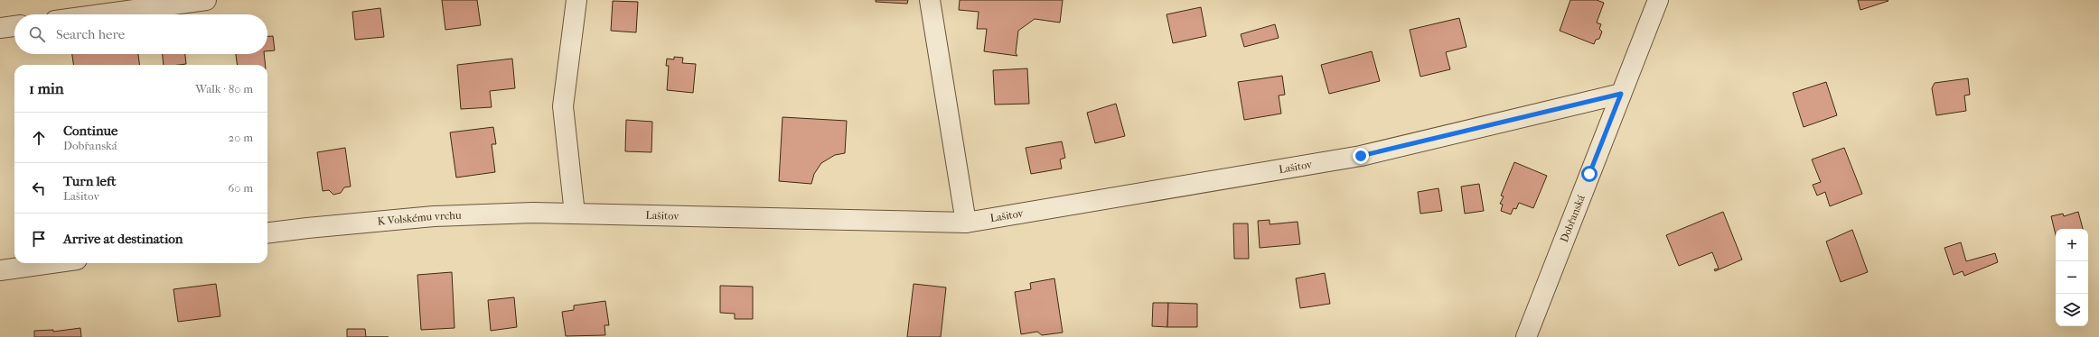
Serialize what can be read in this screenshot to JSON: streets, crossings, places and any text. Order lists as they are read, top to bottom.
{
  "streets": {
    "street": ["Lašitov", "K Volskému vrchu", "Dobřanská"]
  },
  "crossings": [
    ["Lašitov", "K Volskému vrchu"],
    ["Lašitov", "Dobřanská"]
  ],
  "page": {
    "search": "Search here",
    "heading": ["1 min", "Walk · 80 m"],
    "list": [
      ["Continue", "Dobřanská", "20 m"],
      ["Turn left", "Lašitov", "60 m"],
      "Arrive at destination"
    ],
    "map_buttons": ["+", "−"]
  }
}
